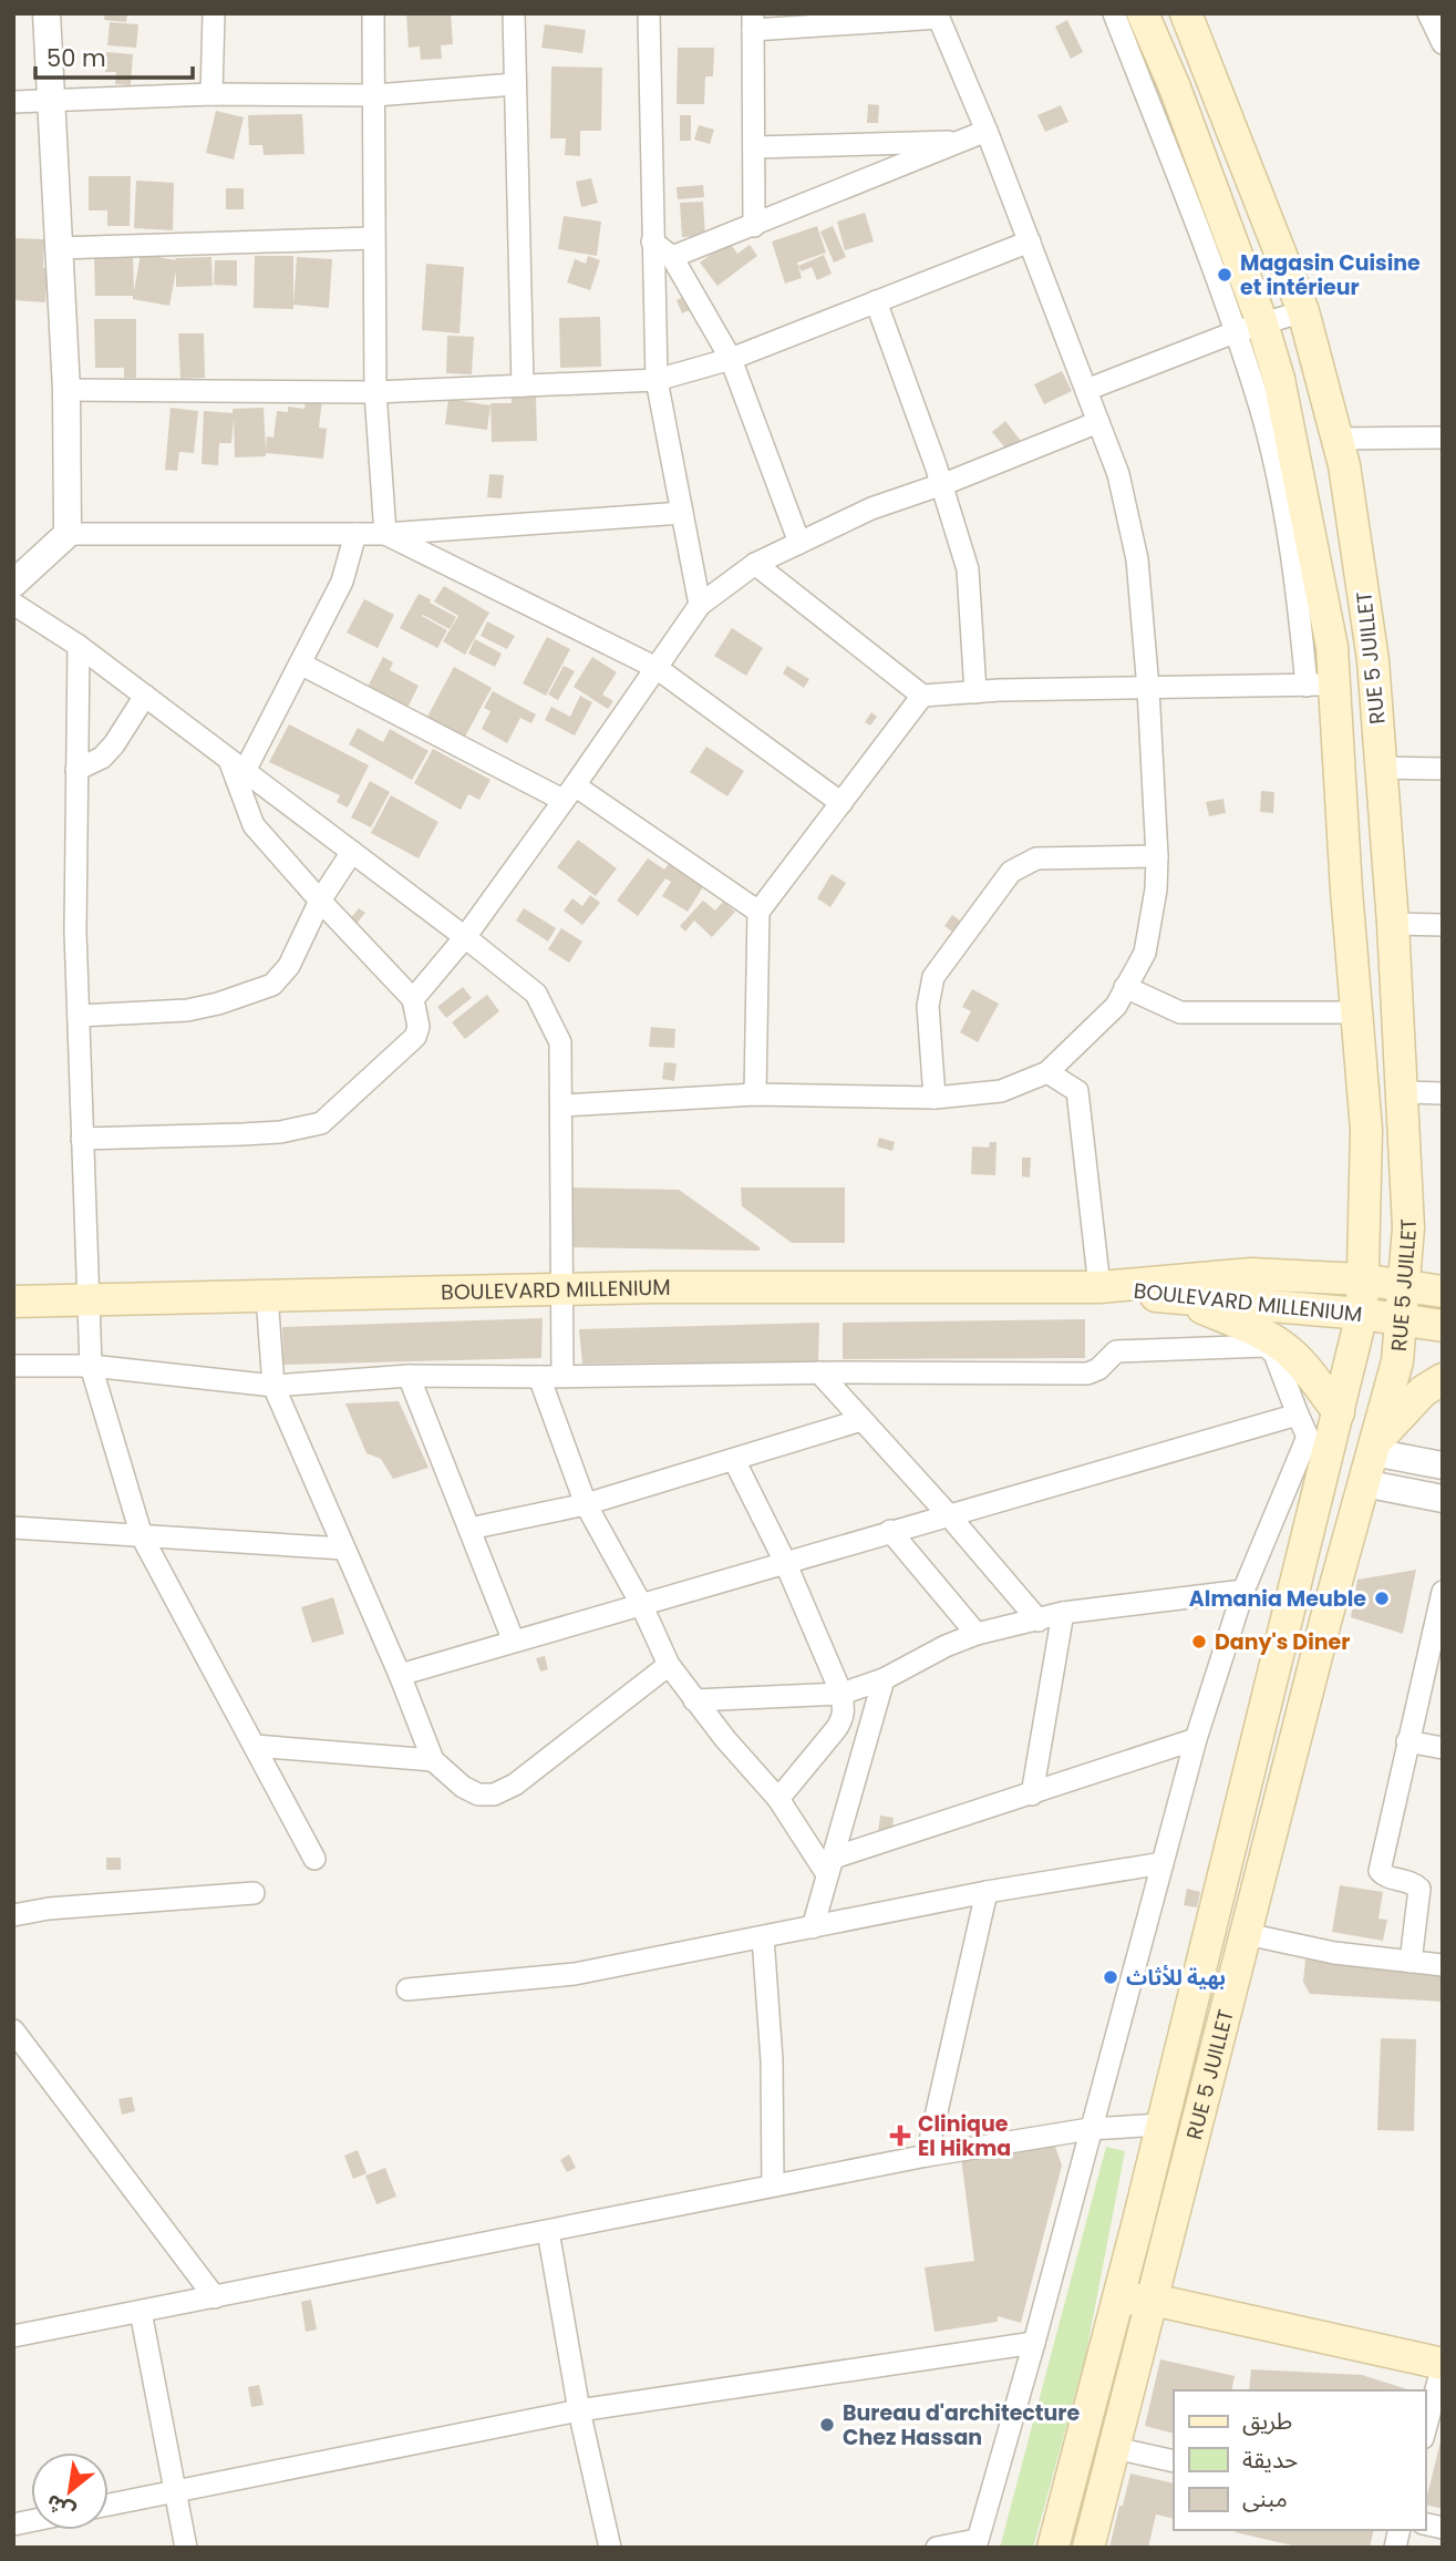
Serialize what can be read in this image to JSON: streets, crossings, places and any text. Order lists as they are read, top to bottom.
{
  "streets": {
    "main road": ["RUE 5 JUILLET", "BOULEVARD MILLENIUM"]
  },
  "crossings": [
    ["RUE 5 JUILLET", "BOULEVARD MILLENIUM"]
  ],
  "places": {
    "other": [
      "Magasin Cuisine et intérieur",
      "Almania Meuble",
      "Dany's Diner",
      "بهية للأثاث",
      "Bureau d'architecture Chez Hassan"
    ],
    "health": ["Clinique El Hikma"]
  },
  "legend": ["طريق", "حديقة", "مبنى"],
  "scale_bar": "50 m",
  "north": "bottom left"
}
